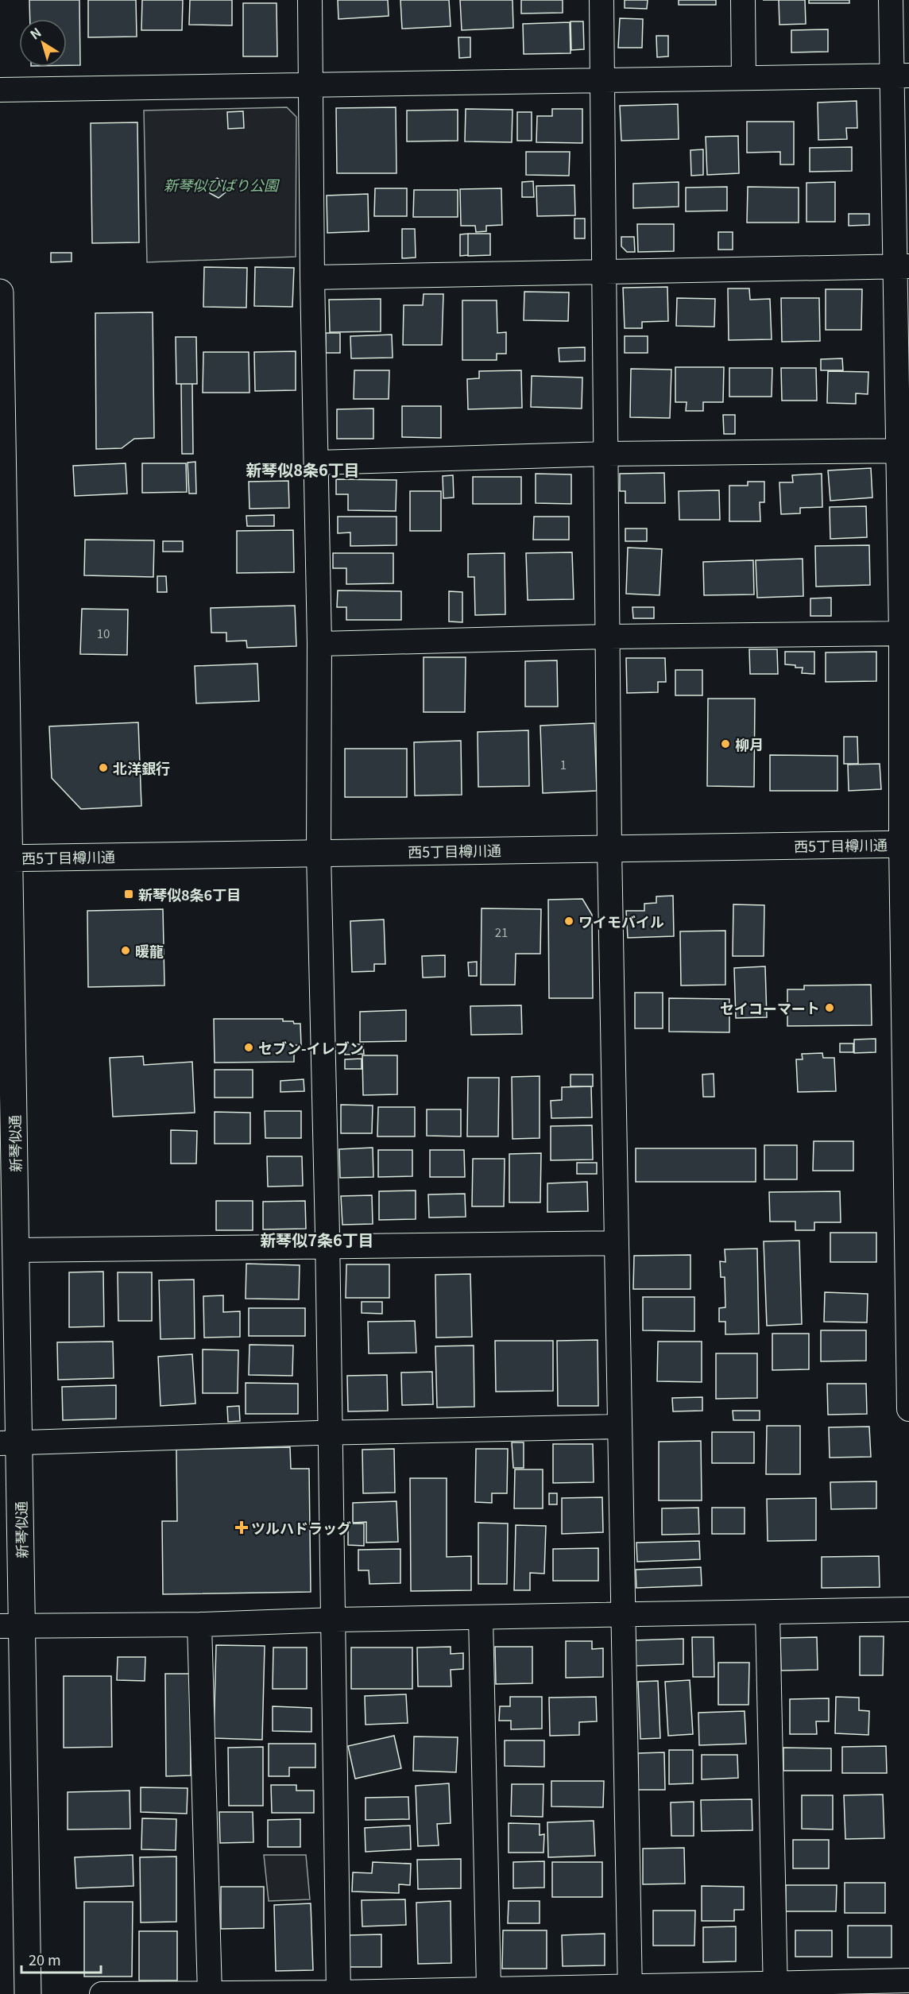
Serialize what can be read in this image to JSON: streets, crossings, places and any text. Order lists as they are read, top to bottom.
{
  "streets": {
    "street": ["西5丁目樽川通", "新琴似通"]
  },
  "crossings": [
    ["西5丁目樽川通", "新琴似通"]
  ],
  "districts": ["新琴似8条6丁目", "新琴似7条6丁目"],
  "parks": ["新琴似ひばり公園"],
  "places": {
    "other": [
      "柳月",
      "北洋銀行",
      "ワイモバイル",
      "暖龍",
      "セイコーマート",
      "セブン-イレブン"
    ],
    "transit": ["新琴似8条6丁目"],
    "health": ["ツルハドラッグ"]
  },
  "house_numbers": ["10", "1", "21"],
  "scale_bar": "20 m",
  "north": "top left"
}
